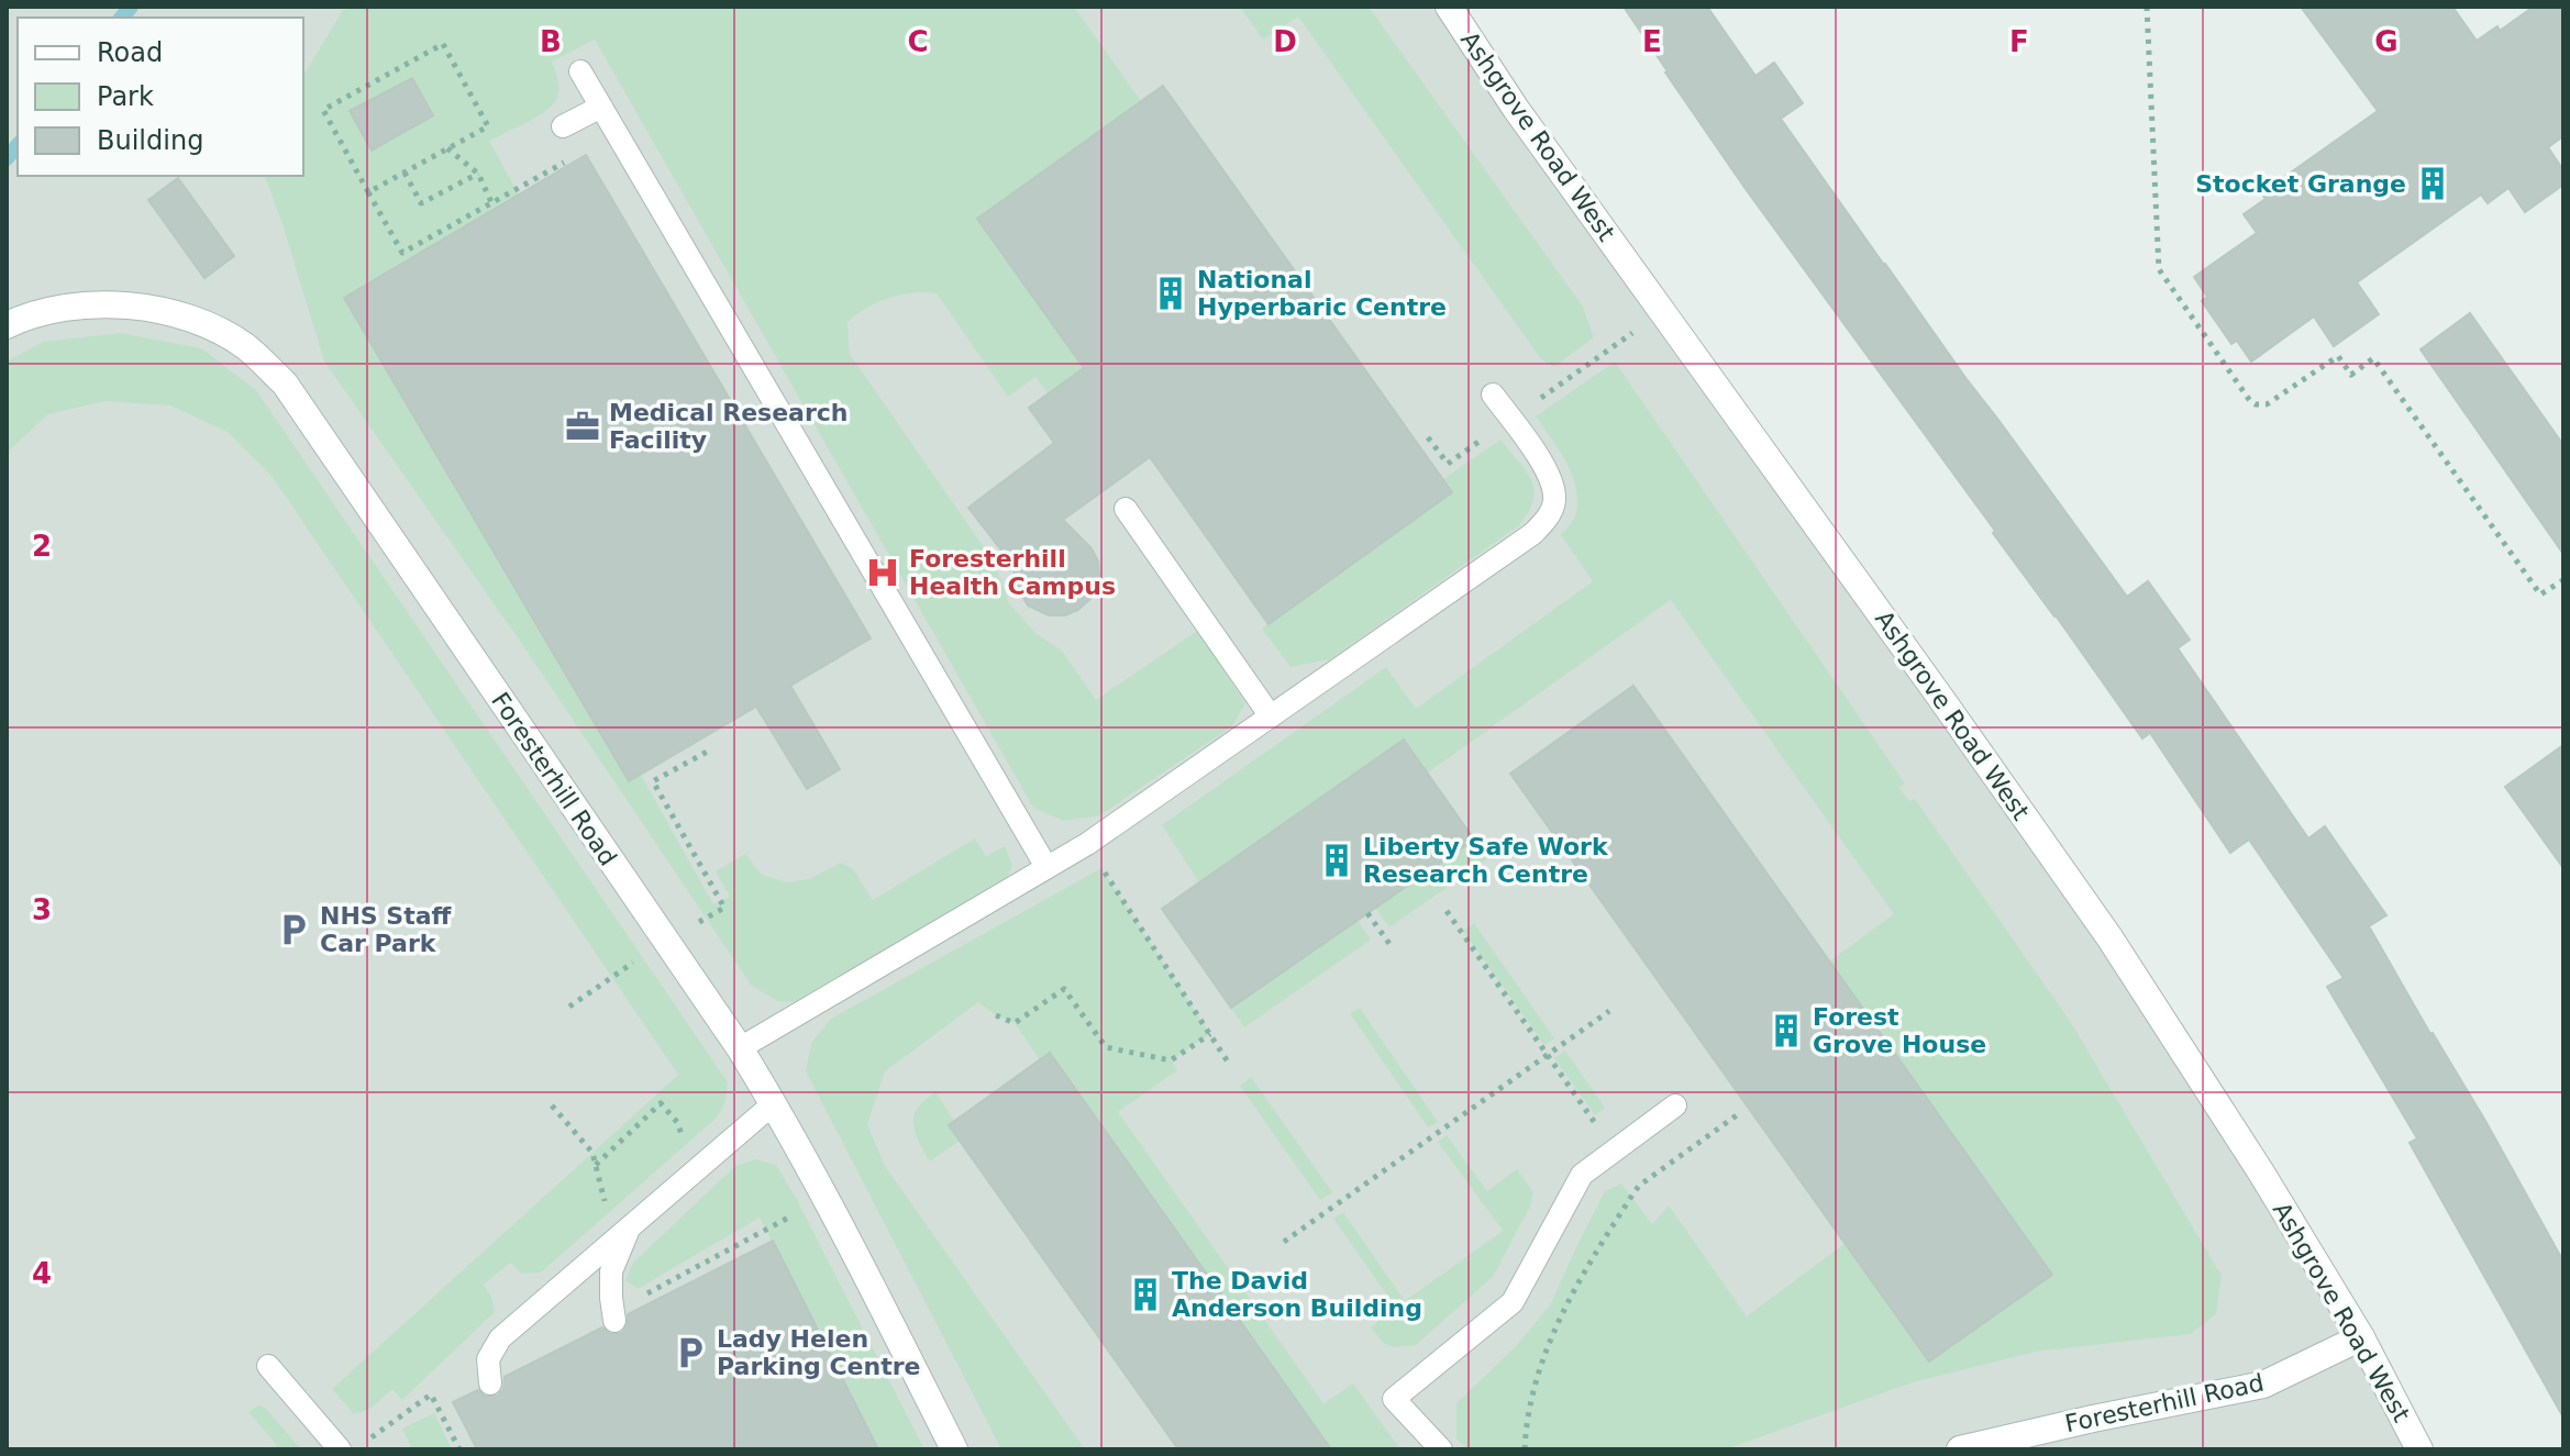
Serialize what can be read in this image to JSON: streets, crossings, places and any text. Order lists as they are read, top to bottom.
{
  "streets": {
    "street": ["Ashgrove Road West", "Foresterhill Road"]
  },
  "crossings": [
    ["Ashgrove Road West", "Foresterhill Road"]
  ],
  "places": {
    "building": [
      "Stocket Grange",
      "National Hyperbaric Centre",
      "Liberty Safe Work Research Centre",
      "Forest Grove House",
      "The David Anderson Building"
    ],
    "office": ["Medical Research Facility"],
    "hospital": ["Foresterhill Health Campus"],
    "parking": ["NHS Staff Car Park", "Lady Helen Parking Centre"]
  },
  "legend": ["Road", "Park", "Building"],
  "grid": {
    "columns": [
      "B",
      "C",
      "D",
      "E",
      "F",
      "G"
    ],
    "rows": ["2", "3", "4"]
  }
}
